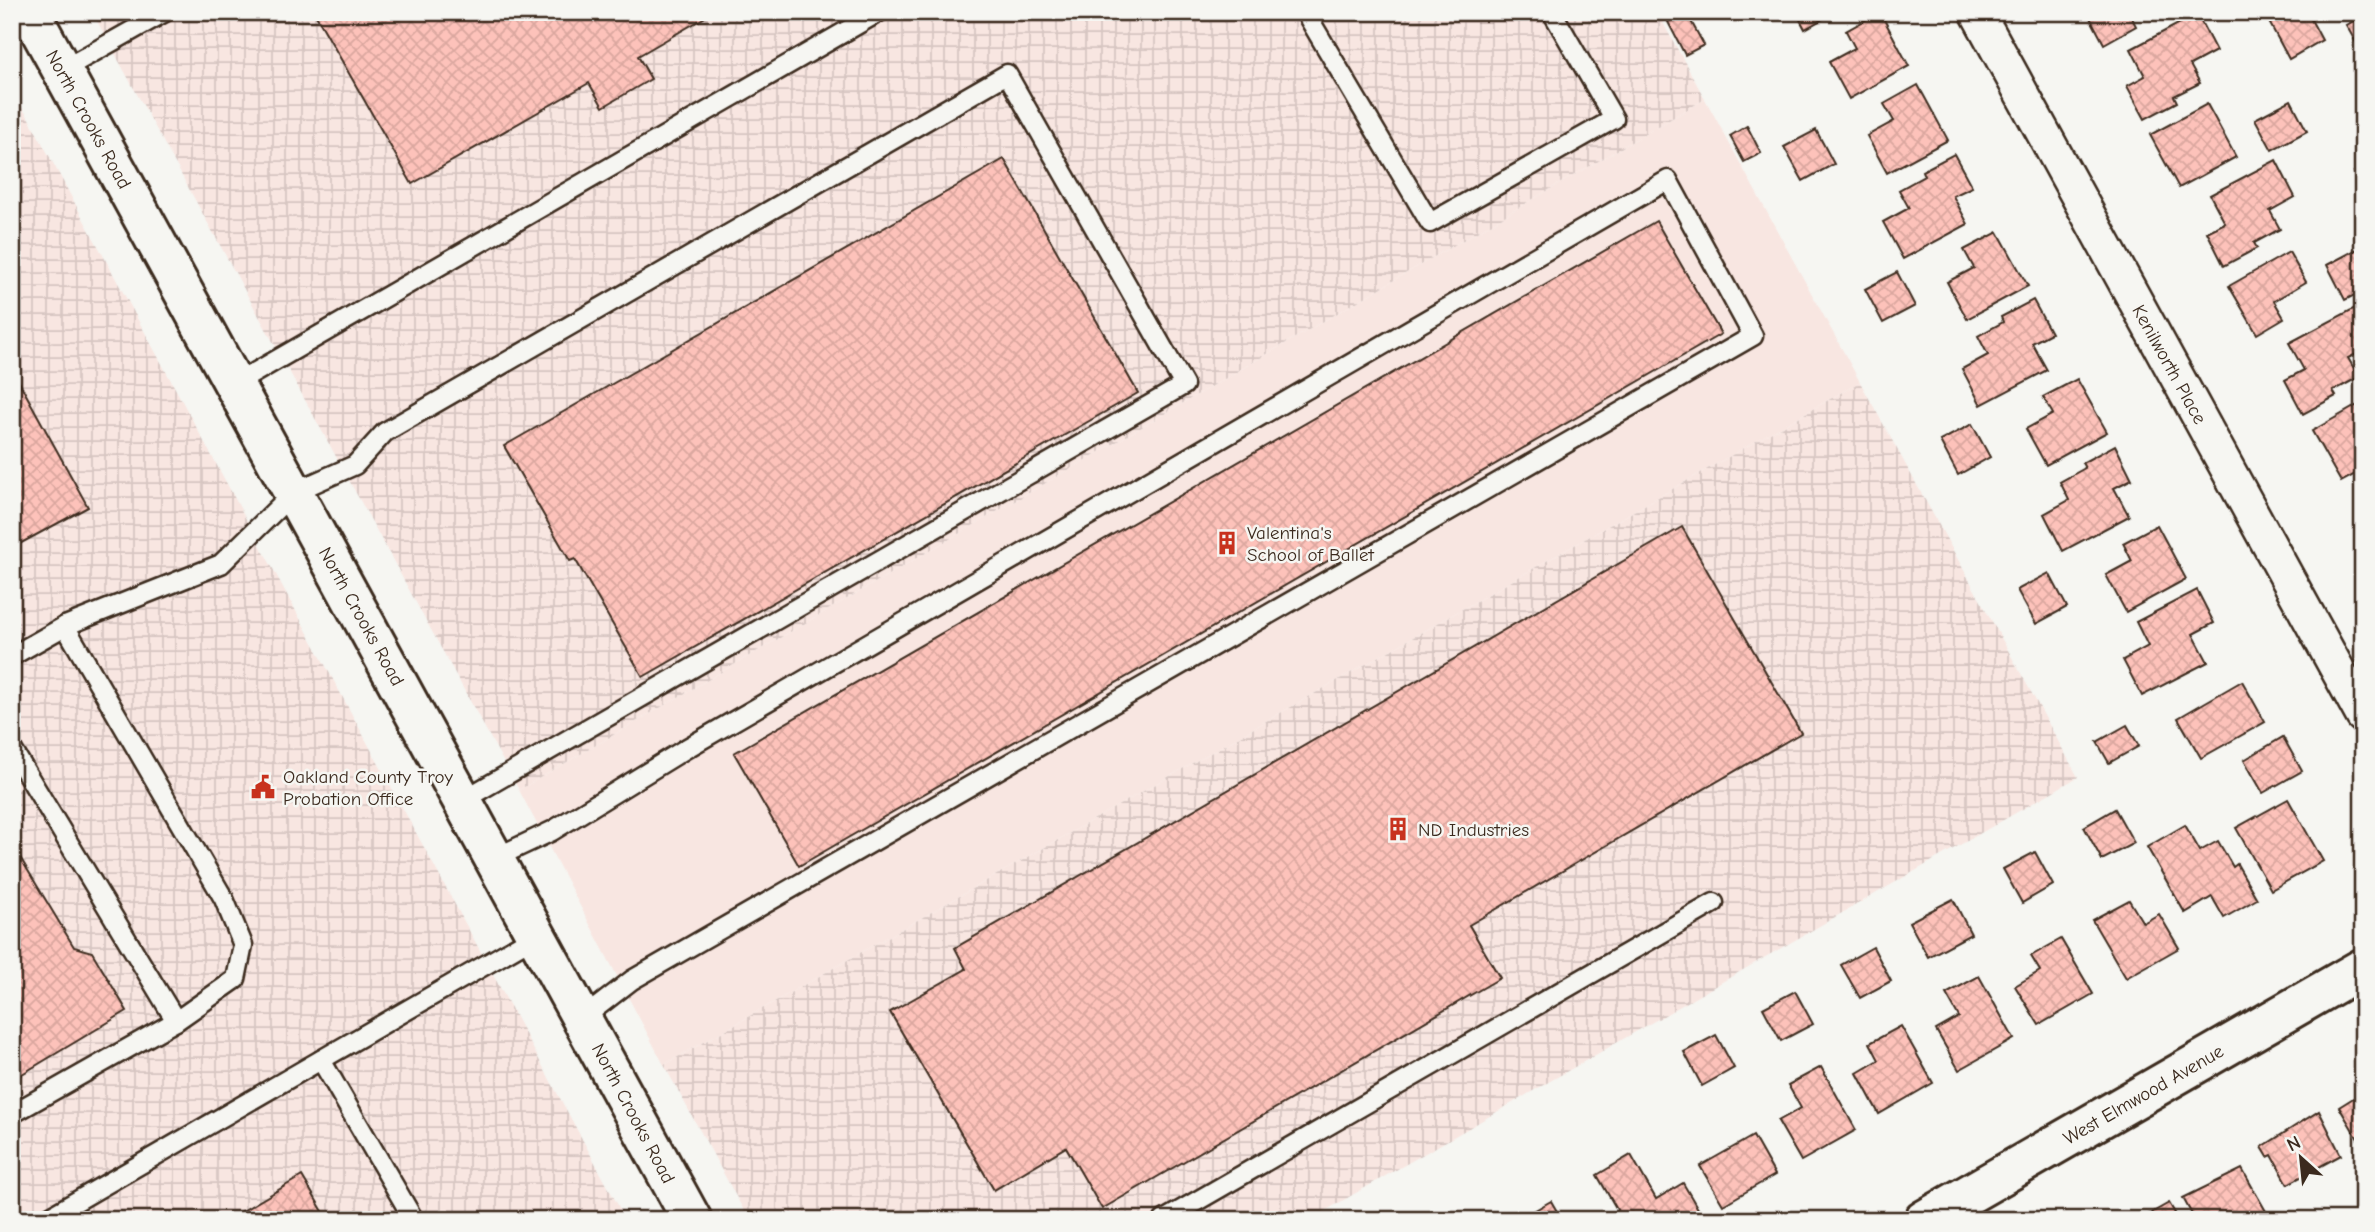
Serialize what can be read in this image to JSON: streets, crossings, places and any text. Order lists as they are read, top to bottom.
{
  "streets": {
    "main road": ["North Crooks Road", "West Elmwood Avenue"],
    "street": ["Kenilworth Place"]
  },
  "places": {
    "building": ["Valentina's School of Ballet", "ND Industries"],
    "public building": ["Oakland County Troy Probation Office"]
  },
  "north": "top left"
}
